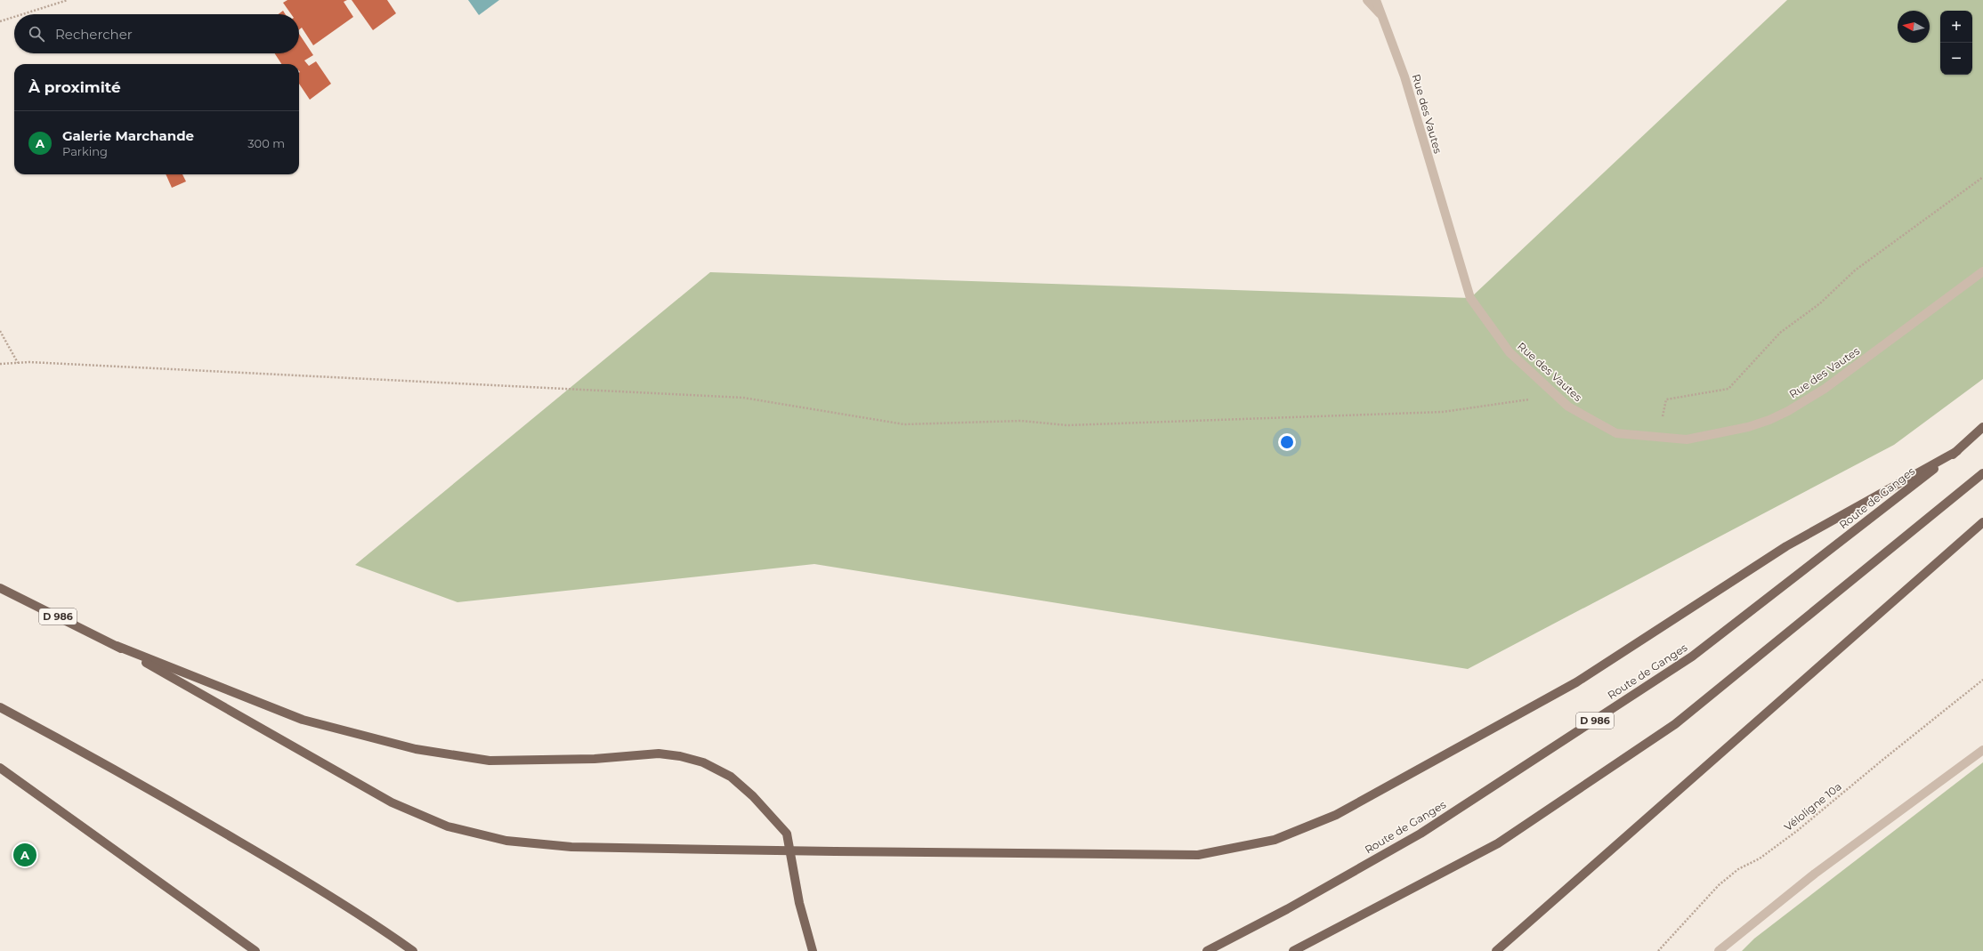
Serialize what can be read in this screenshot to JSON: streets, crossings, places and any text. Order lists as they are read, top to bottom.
{
  "streets": {
    "main road": ["Route de Ganges", "D 986"],
    "street": ["Rue des Vautes"],
    "path": ["Véloligne 10a"]
  },
  "north": "left",
  "page": {
    "map_buttons": ["+", "−"],
    "search": "Rechercher",
    "heading": "À proximité",
    "list": [
      {
        "mark": "A",
        "name": "Galerie Marchande",
        "note": "Parking",
        "value": "300 m"
      }
    ],
    "pins": "A"
  }
}
